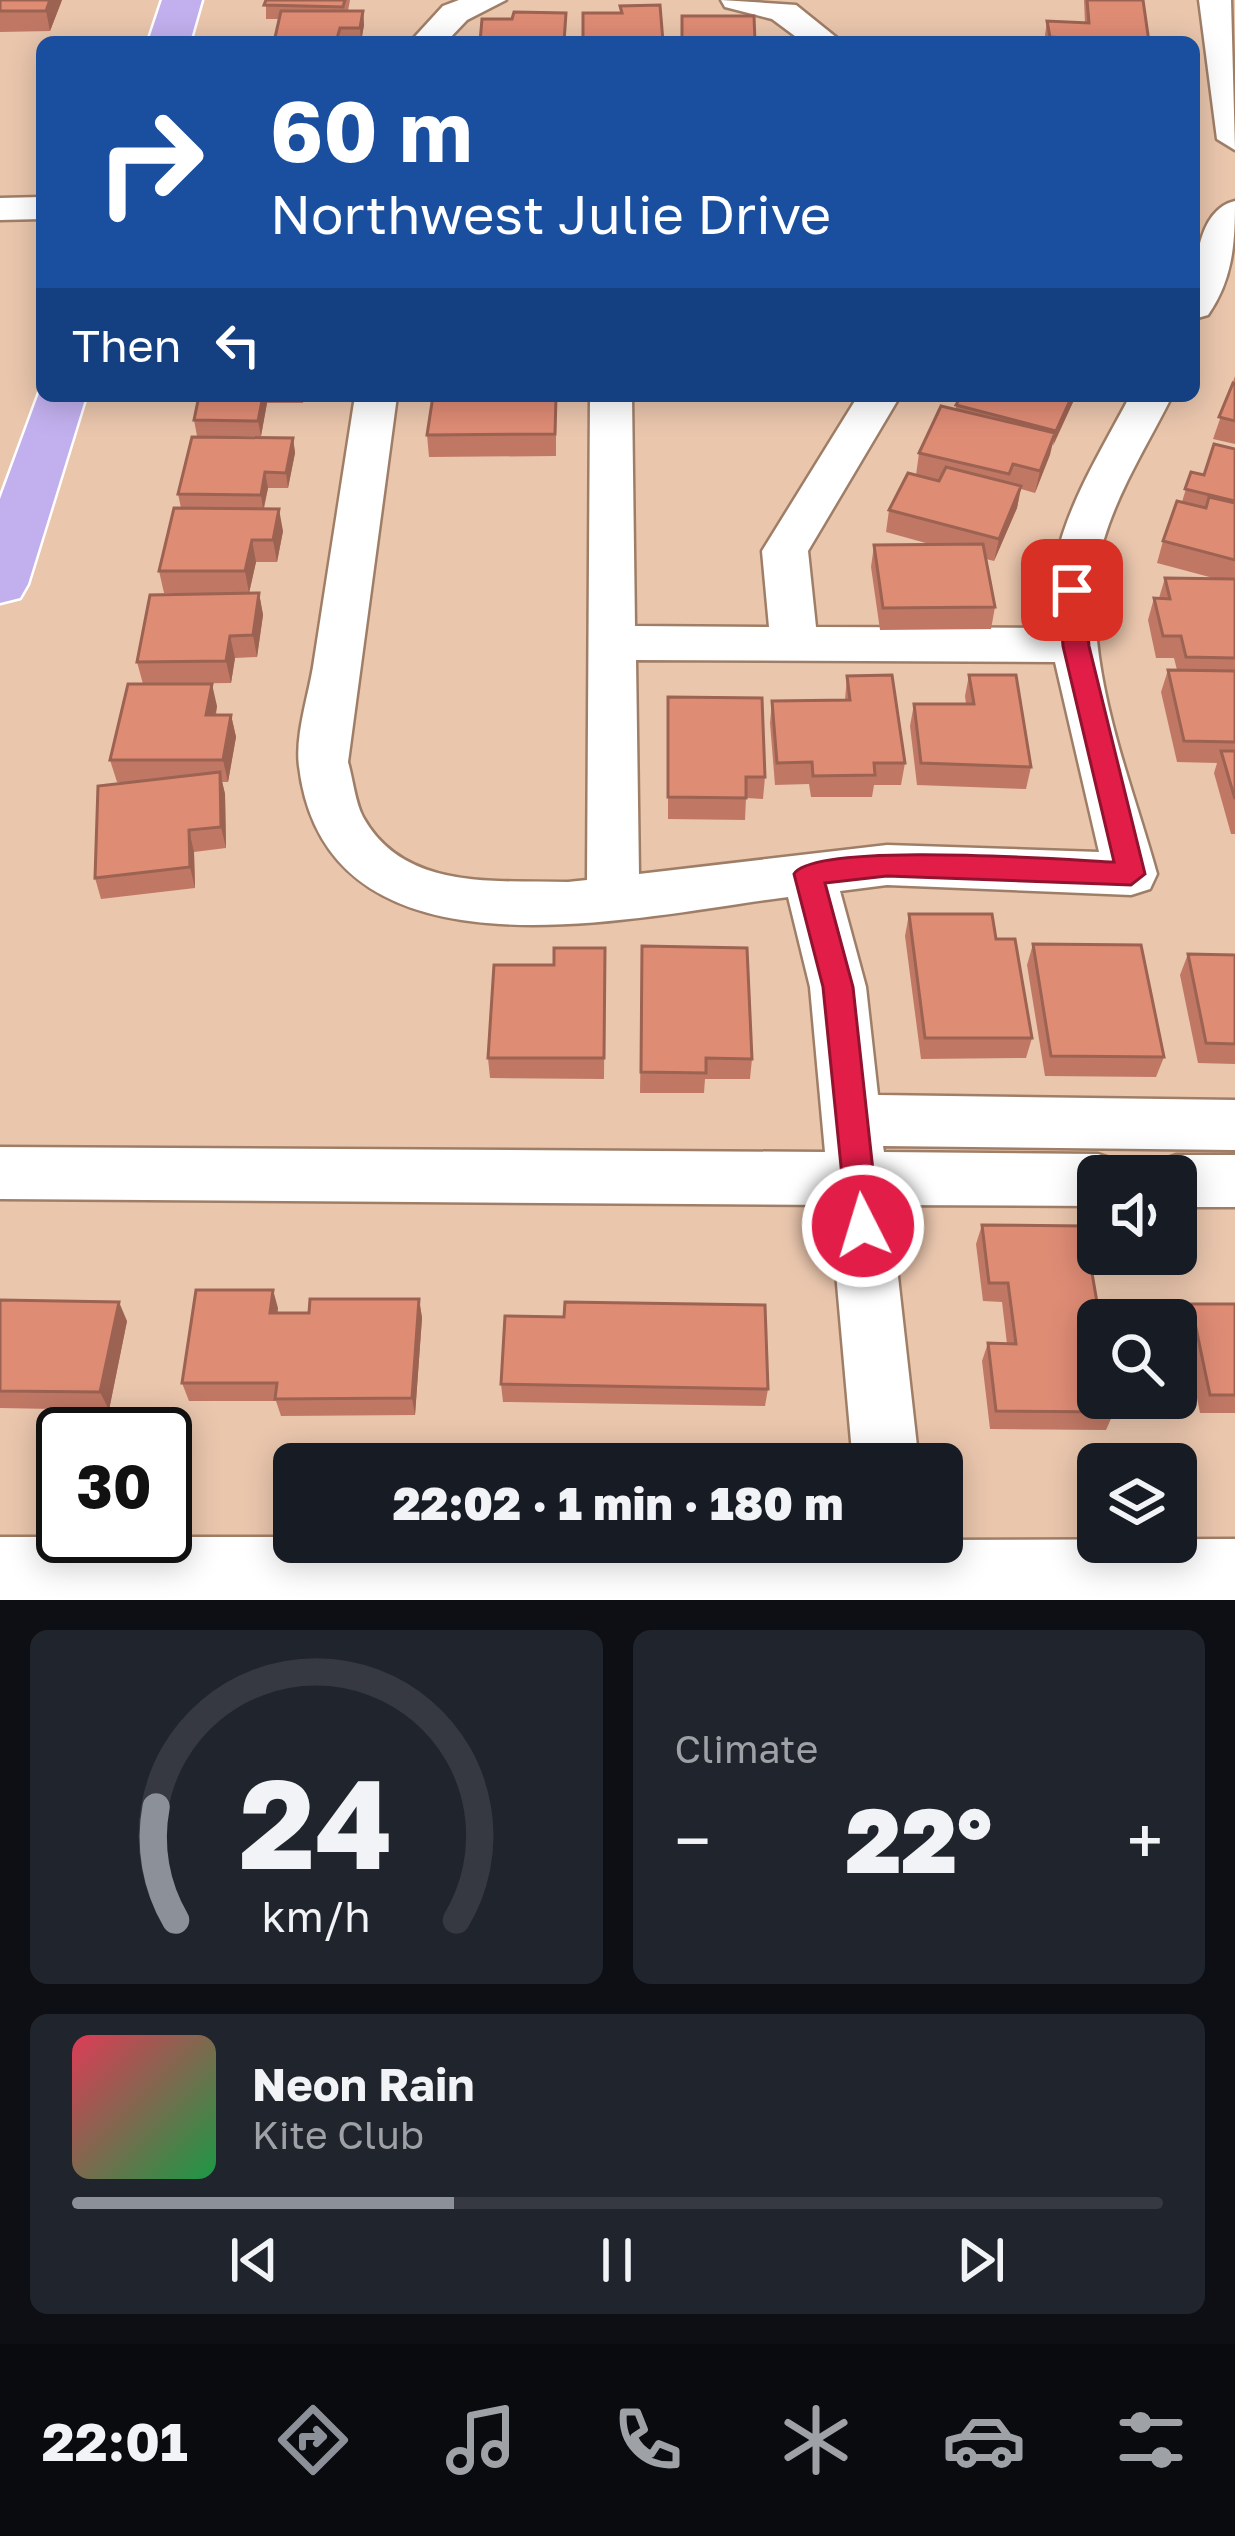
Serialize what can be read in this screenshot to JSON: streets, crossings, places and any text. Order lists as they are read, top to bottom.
{
  "page": {
    "turn": ["60 m", "Northwest Julie Drive"],
    "then": "Then",
    "limit": "30",
    "trip": "22:02 · 1 min · 180 m",
    "tile": "Climate",
    "heat": ["−", "22°", "+"],
    "song": ["Neon Rain", "Kite Club"],
    "tabs": "22:01",
    "gauge": ["24", "km/h"]
  }
}
